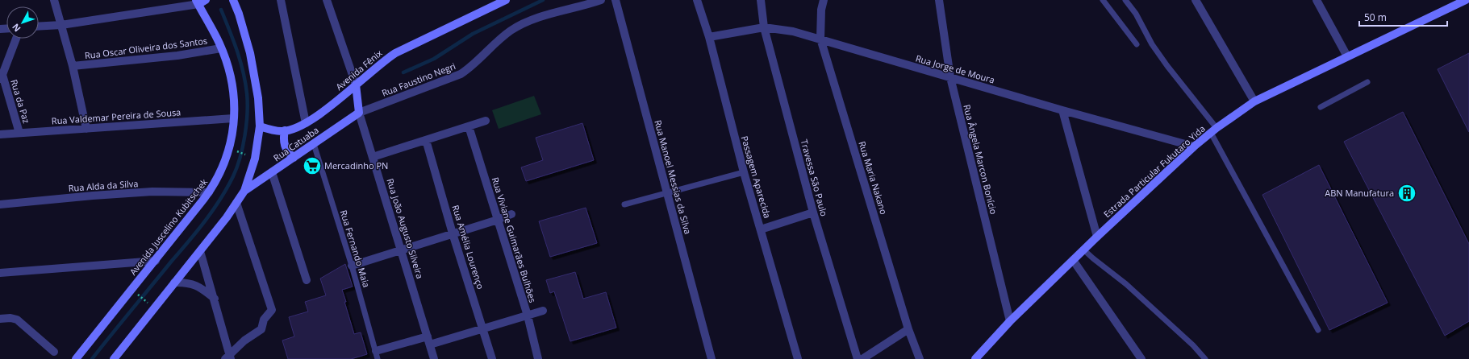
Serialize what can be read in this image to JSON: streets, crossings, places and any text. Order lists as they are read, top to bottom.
{
  "streets": {
    "street": [
      "Rua Oscar Oliveira dos Santos",
      "Rua Jorge de Moura",
      "Avenida Fênix",
      "Rua Faustino Negri",
      "Rua da Paz",
      "Rua Valdemar Pereira de Sousa",
      "Rua Catuaba",
      "Rua Ângela Marcon Bonício",
      "Estrada Particular Fukutaro Yida",
      "Rua Manoel Messias da Silva",
      "Passagem Aparecida",
      "Travessa São Paulo",
      "Rua Maria Nakano",
      "Rua Alda da Silva",
      "Avenida Juscelino Kubitschek",
      "Rua João Augusto Silveira",
      "Rua Viviane Guimarães Bulhões",
      "Rua Amélia Lourenço"
    ],
    "lane": ["Rua Fernando Maia"]
  },
  "crossings": [
    ["Rua Oscar Oliveira dos Santos", "Avenida Juscelino Kubitschek"],
    ["Rua Jorge de Moura", "Rua Ângela Marcon Bonício"],
    ["Rua Jorge de Moura", "Estrada Particular Fukutaro Yida"],
    ["Rua Jorge de Moura", "Passagem Aparecida"],
    ["Rua Jorge de Moura", "Travessa São Paulo"],
    ["Rua Jorge de Moura", "Rua Maria Nakano"],
    ["Avenida Fênix", "Rua João Augusto Silveira"],
    ["Rua Faustino Negri", "Rua Catuaba"],
    ["Rua Faustino Negri", "Rua João Augusto Silveira"],
    ["Rua da Paz", "Rua Valdemar Pereira de Sousa"],
    ["Rua Valdemar Pereira de Sousa", "Avenida Juscelino Kubitschek"],
    ["Rua Catuaba", "Rua João Augusto Silveira"],
    ["Rua Catuaba", "Rua Fernando Maia"],
    ["Rua Ângela Marcon Bonício", "Estrada Particular Fukutaro Yida"],
    ["Rua Alda da Silva", "Avenida Juscelino Kubitschek"]
  ],
  "places": {
    "supermarket": ["Mercadinho PN"],
    "building": ["ABN Manufatura"]
  },
  "scale_bar": "50 m",
  "north": "bottom left"
}
